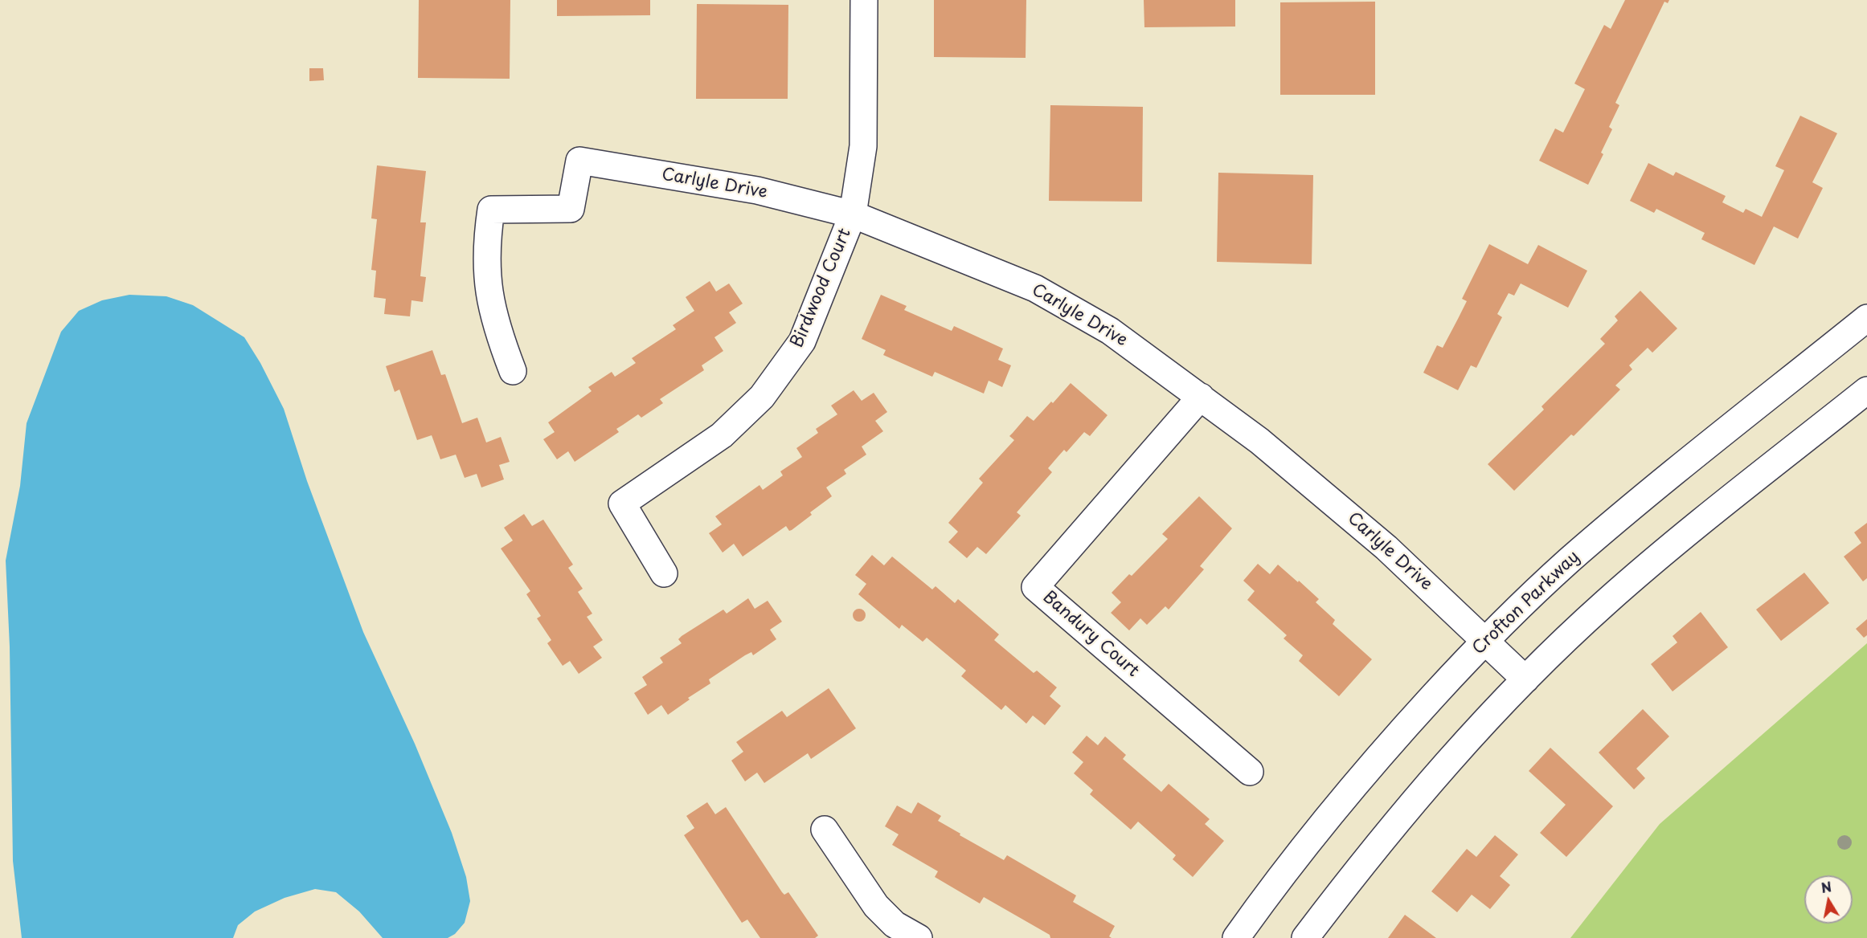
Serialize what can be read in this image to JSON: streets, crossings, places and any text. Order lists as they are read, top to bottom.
{
  "streets": {
    "street": [
      "Carlyle Drive",
      "Birdwood Court",
      "Crofton Parkway",
      "Bandury Court"
    ]
  },
  "crossings": [
    ["Carlyle Drive", "Birdwood Court"],
    ["Carlyle Drive", "Crofton Parkway"],
    ["Carlyle Drive", "Bandury Court"]
  ],
  "north": "top"
}
